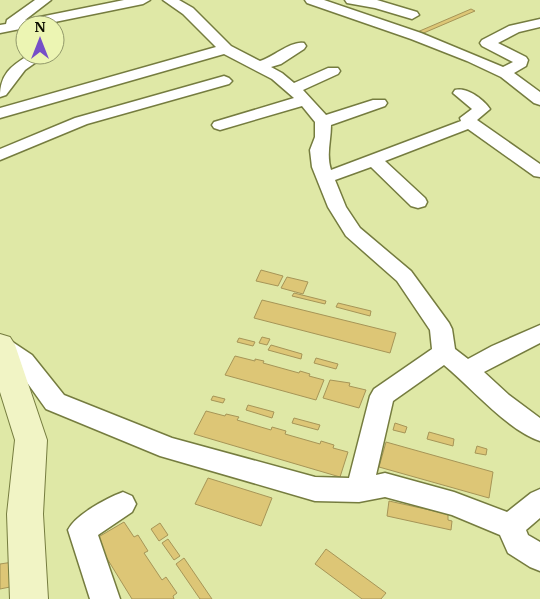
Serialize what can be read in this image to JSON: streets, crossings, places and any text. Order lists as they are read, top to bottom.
{
  "north": "top"
}
